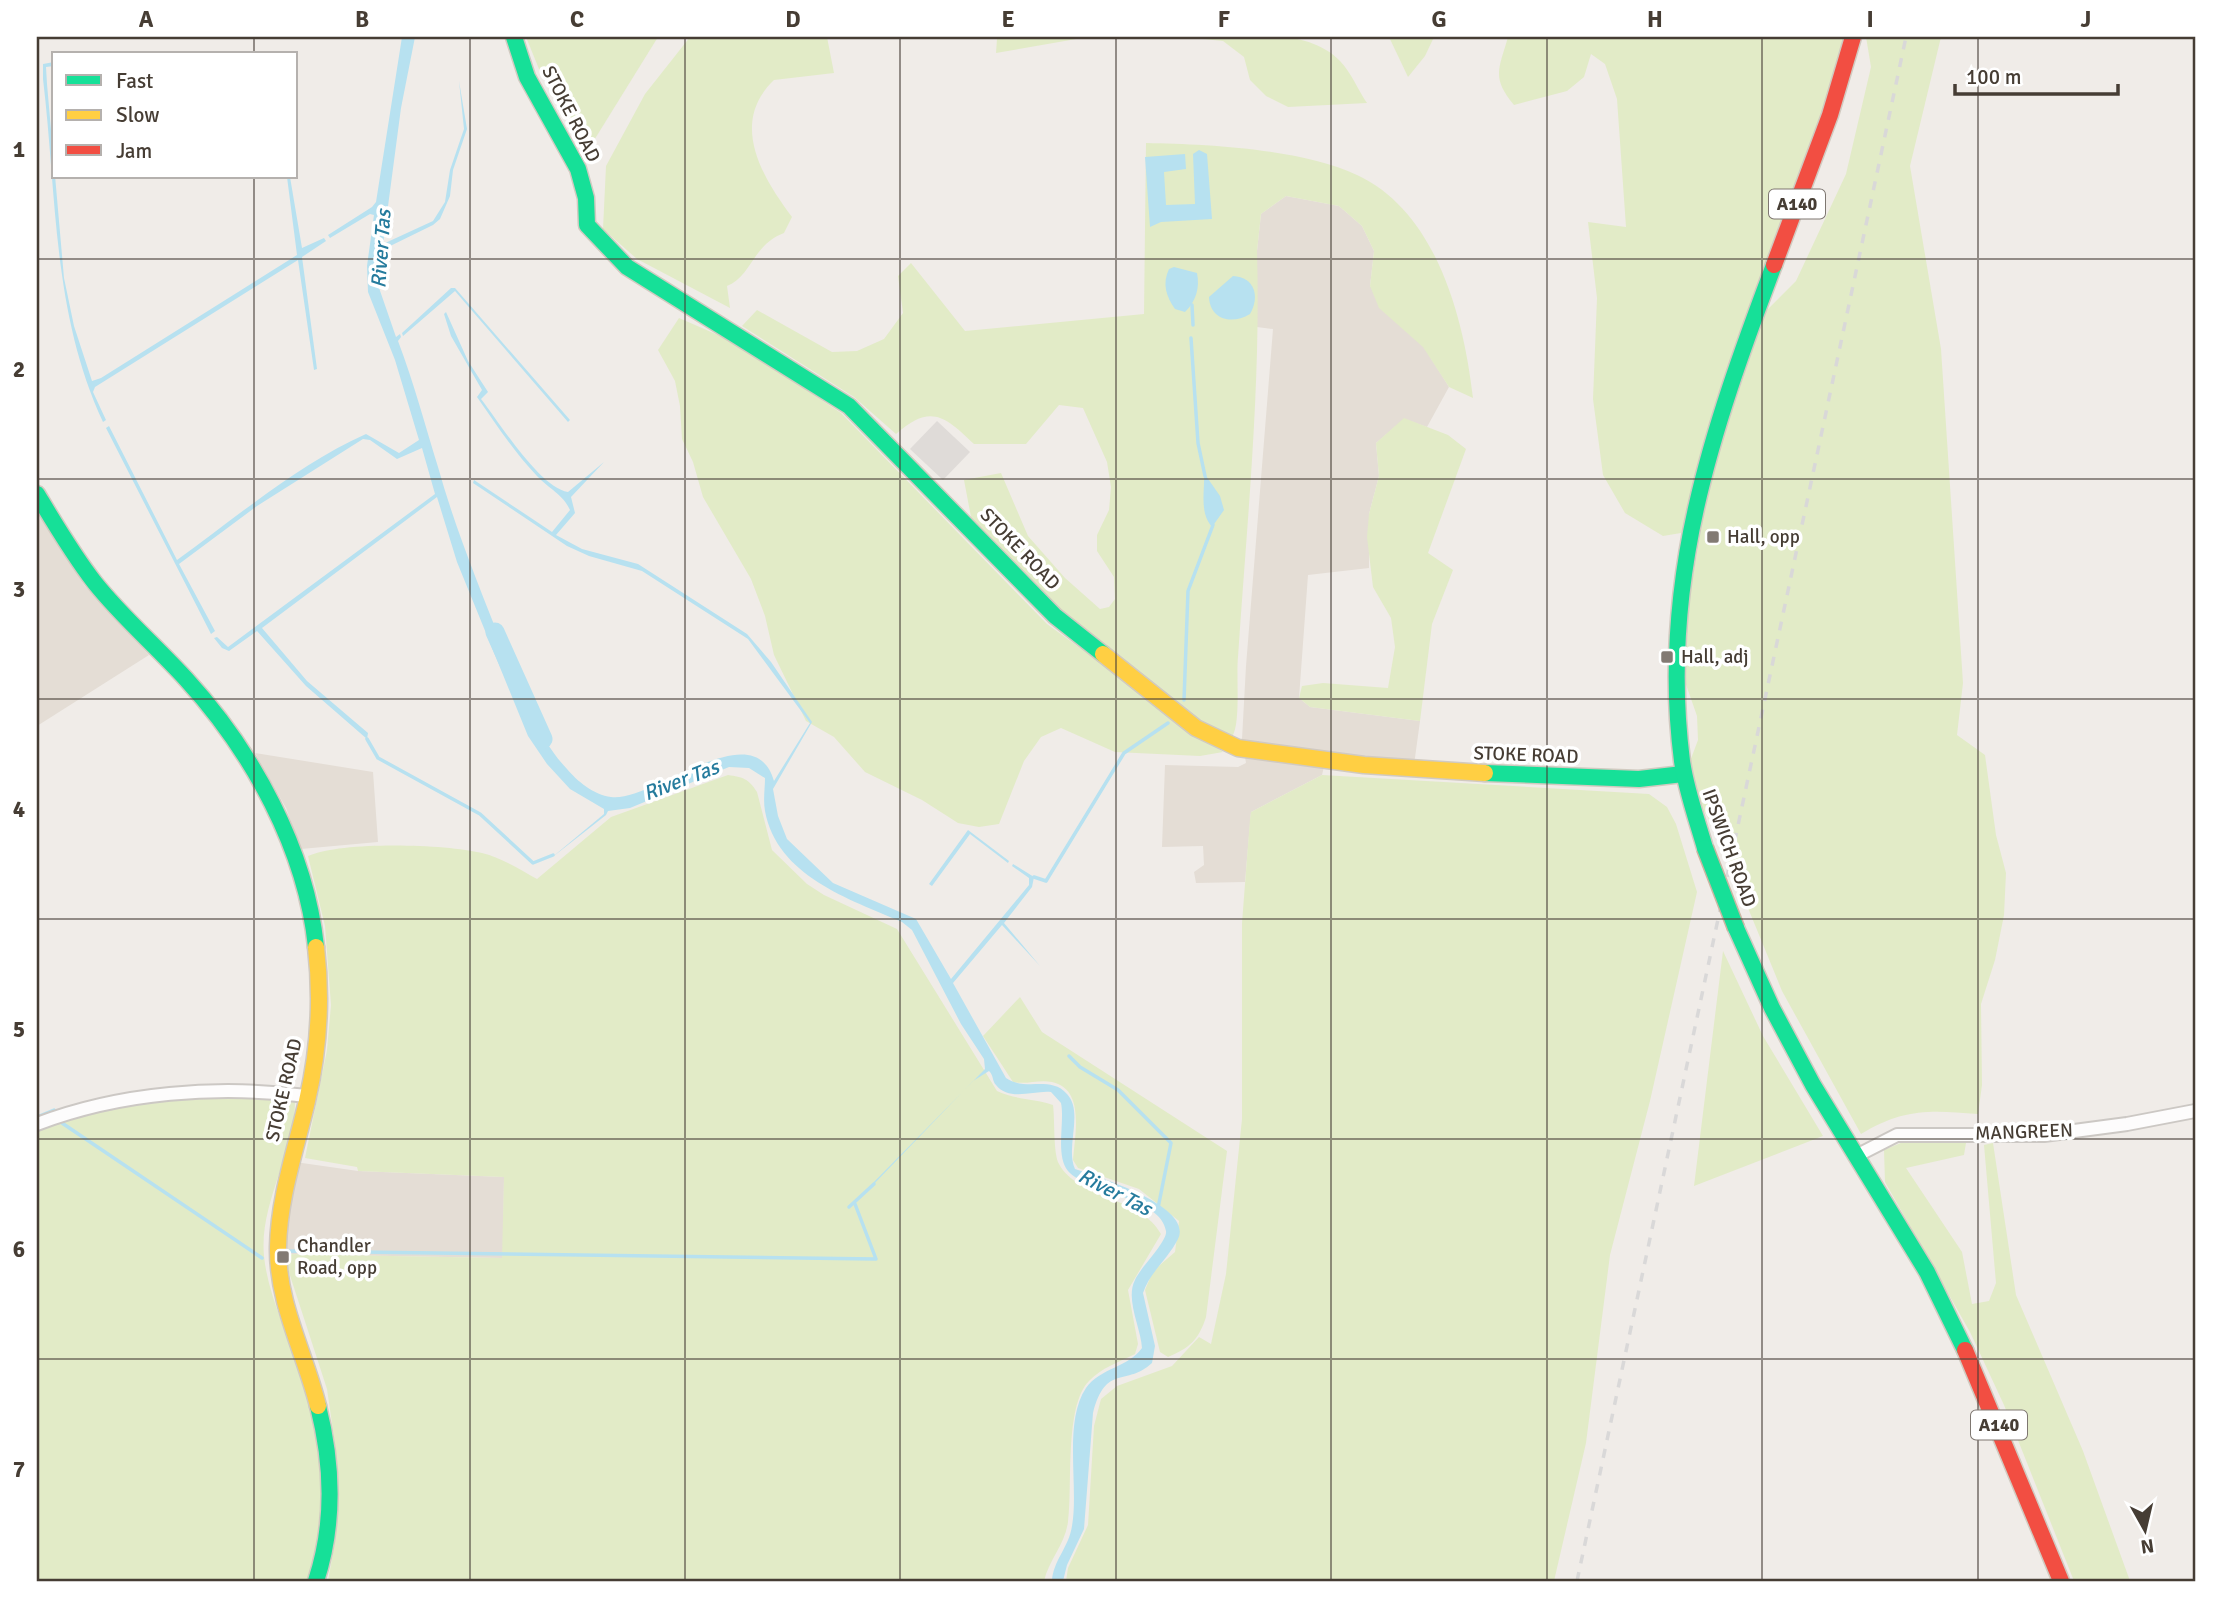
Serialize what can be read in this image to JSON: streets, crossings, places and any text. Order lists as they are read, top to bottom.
{
  "streets": {
    "main road": ["STOKE ROAD", "A140", "IPSWICH ROAD"],
    "street": ["MANGREEN"]
  },
  "crossings": [
    ["STOKE ROAD", "IPSWICH ROAD"],
    ["IPSWICH ROAD", "MANGREEN"]
  ],
  "water": ["River Tas"],
  "places": {
    "transit": ["Hall, opp", "Hall, adj", "Chandler Road, opp"]
  },
  "legend": ["Fast", "Slow", "Jam"],
  "scale_bar": "100 m",
  "north": "bottom",
  "grid": {
    "columns": [
      "A",
      "B",
      "C",
      "D",
      "E",
      "F",
      "G",
      "H",
      "I",
      "J"
    ],
    "rows": [
      "1",
      "2",
      "3",
      "4",
      "5",
      "6",
      "7"
    ]
  }
}
